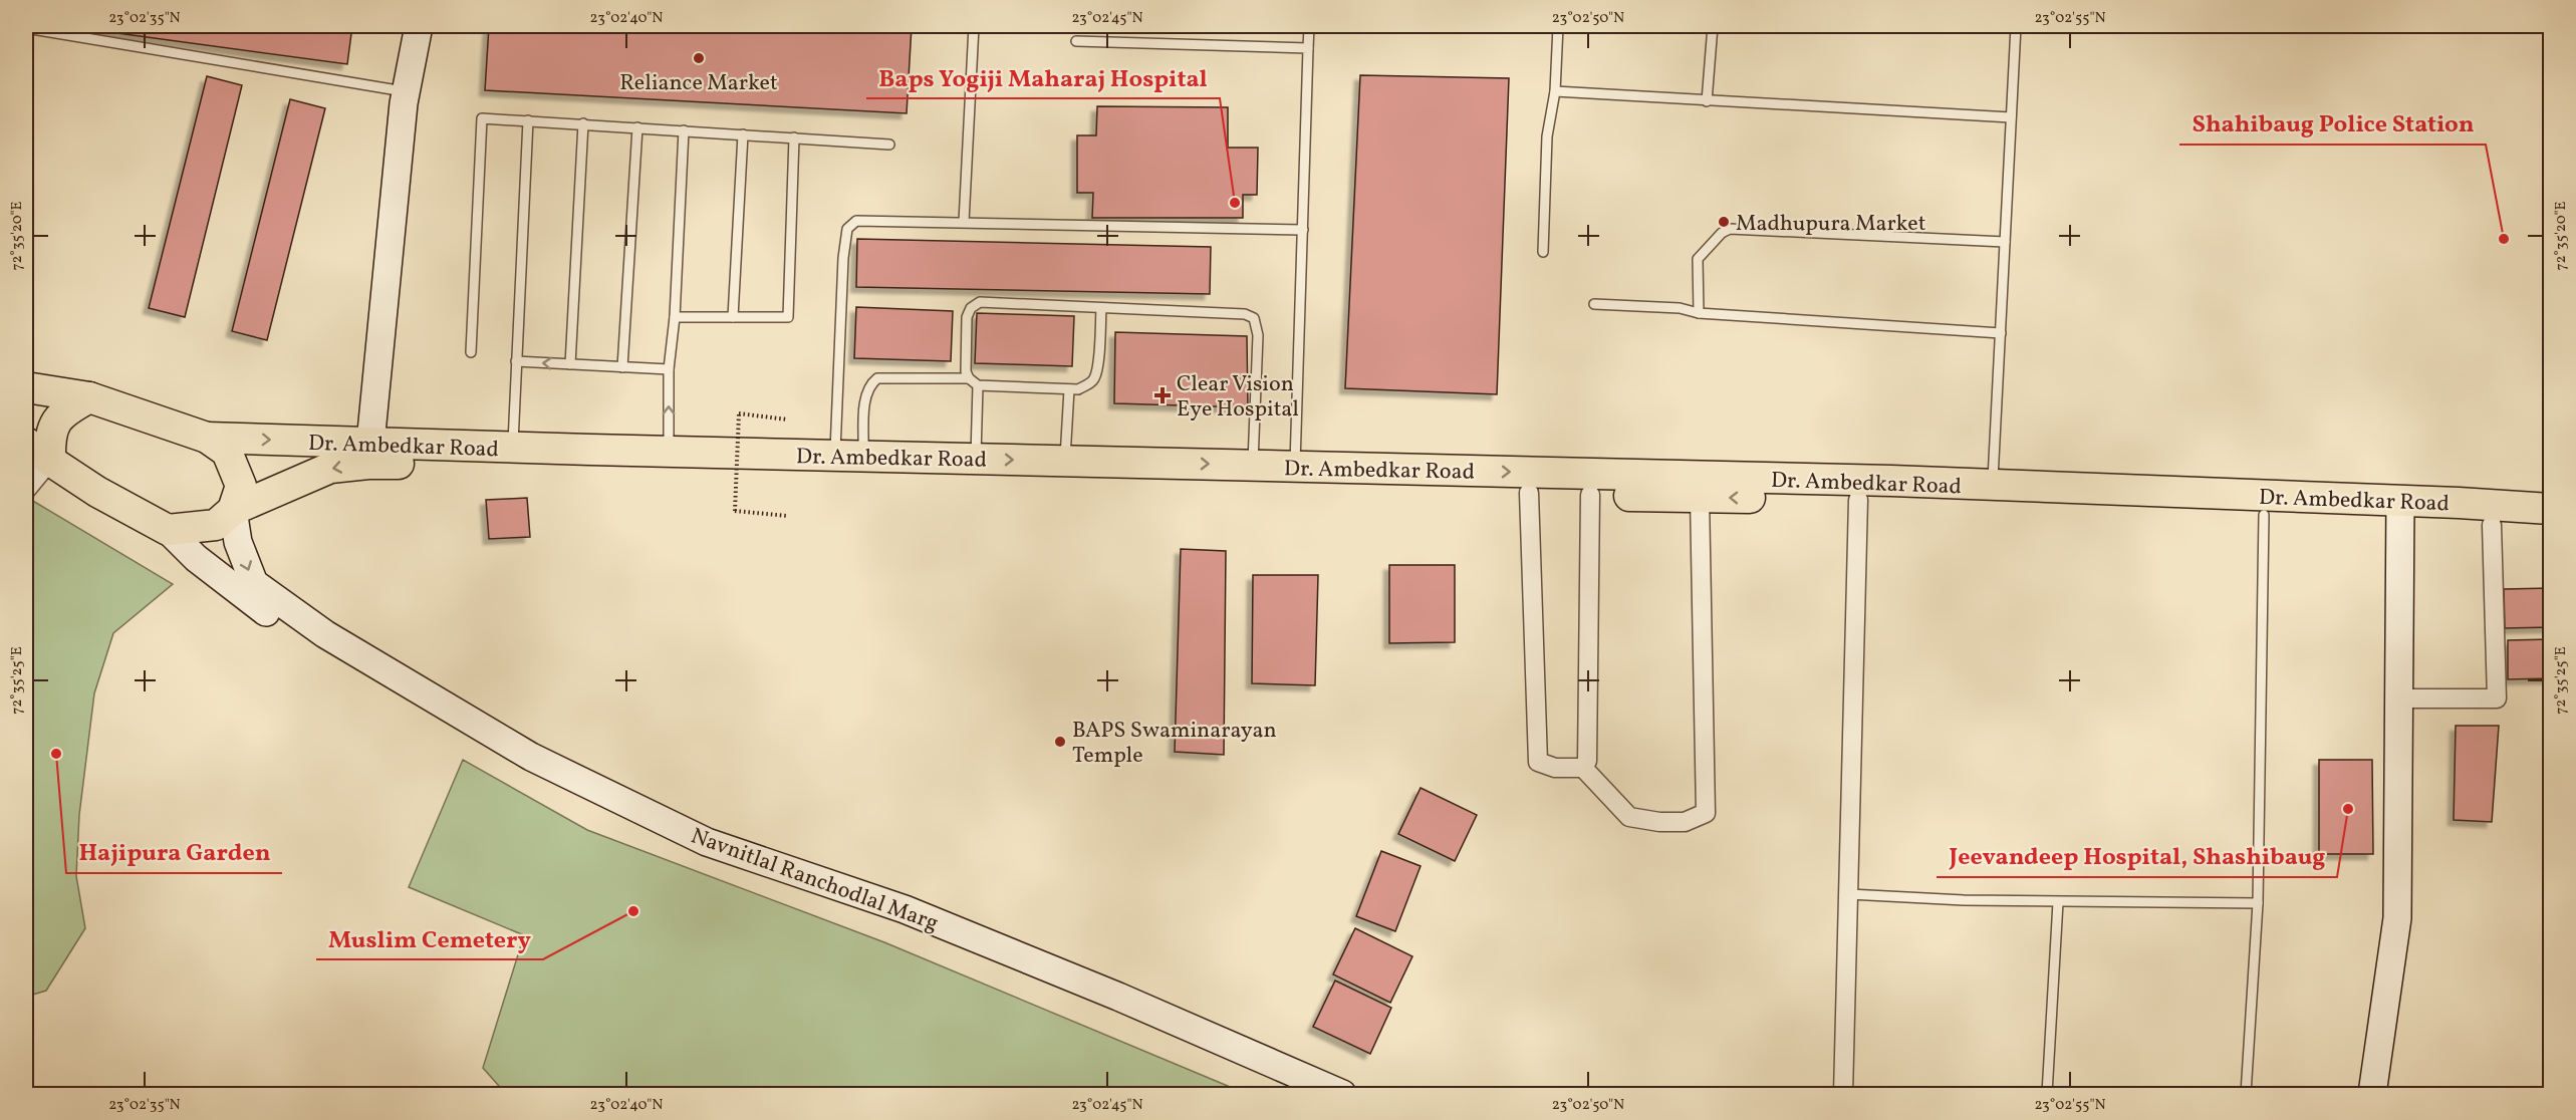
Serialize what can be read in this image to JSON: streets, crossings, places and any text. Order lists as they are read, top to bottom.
{
  "streets": {
    "main road": ["Dr. Ambedkar Road", "Navnitlal Ranchodlal Marg"]
  },
  "crossings": [
    ["Dr. Ambedkar Road", "Navnitlal Ranchodlal Marg"]
  ],
  "places": {
    "other": [
      "Reliance Market",
      "Baps Yogiji Maharaj Hospital",
      "Madhupura Market",
      "Shahibaug Police Station",
      "BAPS Swaminarayan Temple",
      "Hajipura Garden",
      "Jeevandeep Hospital, Shashibaug",
      "Muslim Cemetery"
    ],
    "health": ["Clear Vision Eye Hospital"]
  },
  "coordinates": [
    "23°02'35\"N",
    "23°02'40\"N",
    "23°02'45\"N",
    "23°02'50\"N",
    "23°02'55\"N",
    "72°35'20\"E",
    "72°35'25\"E"
  ]
}
